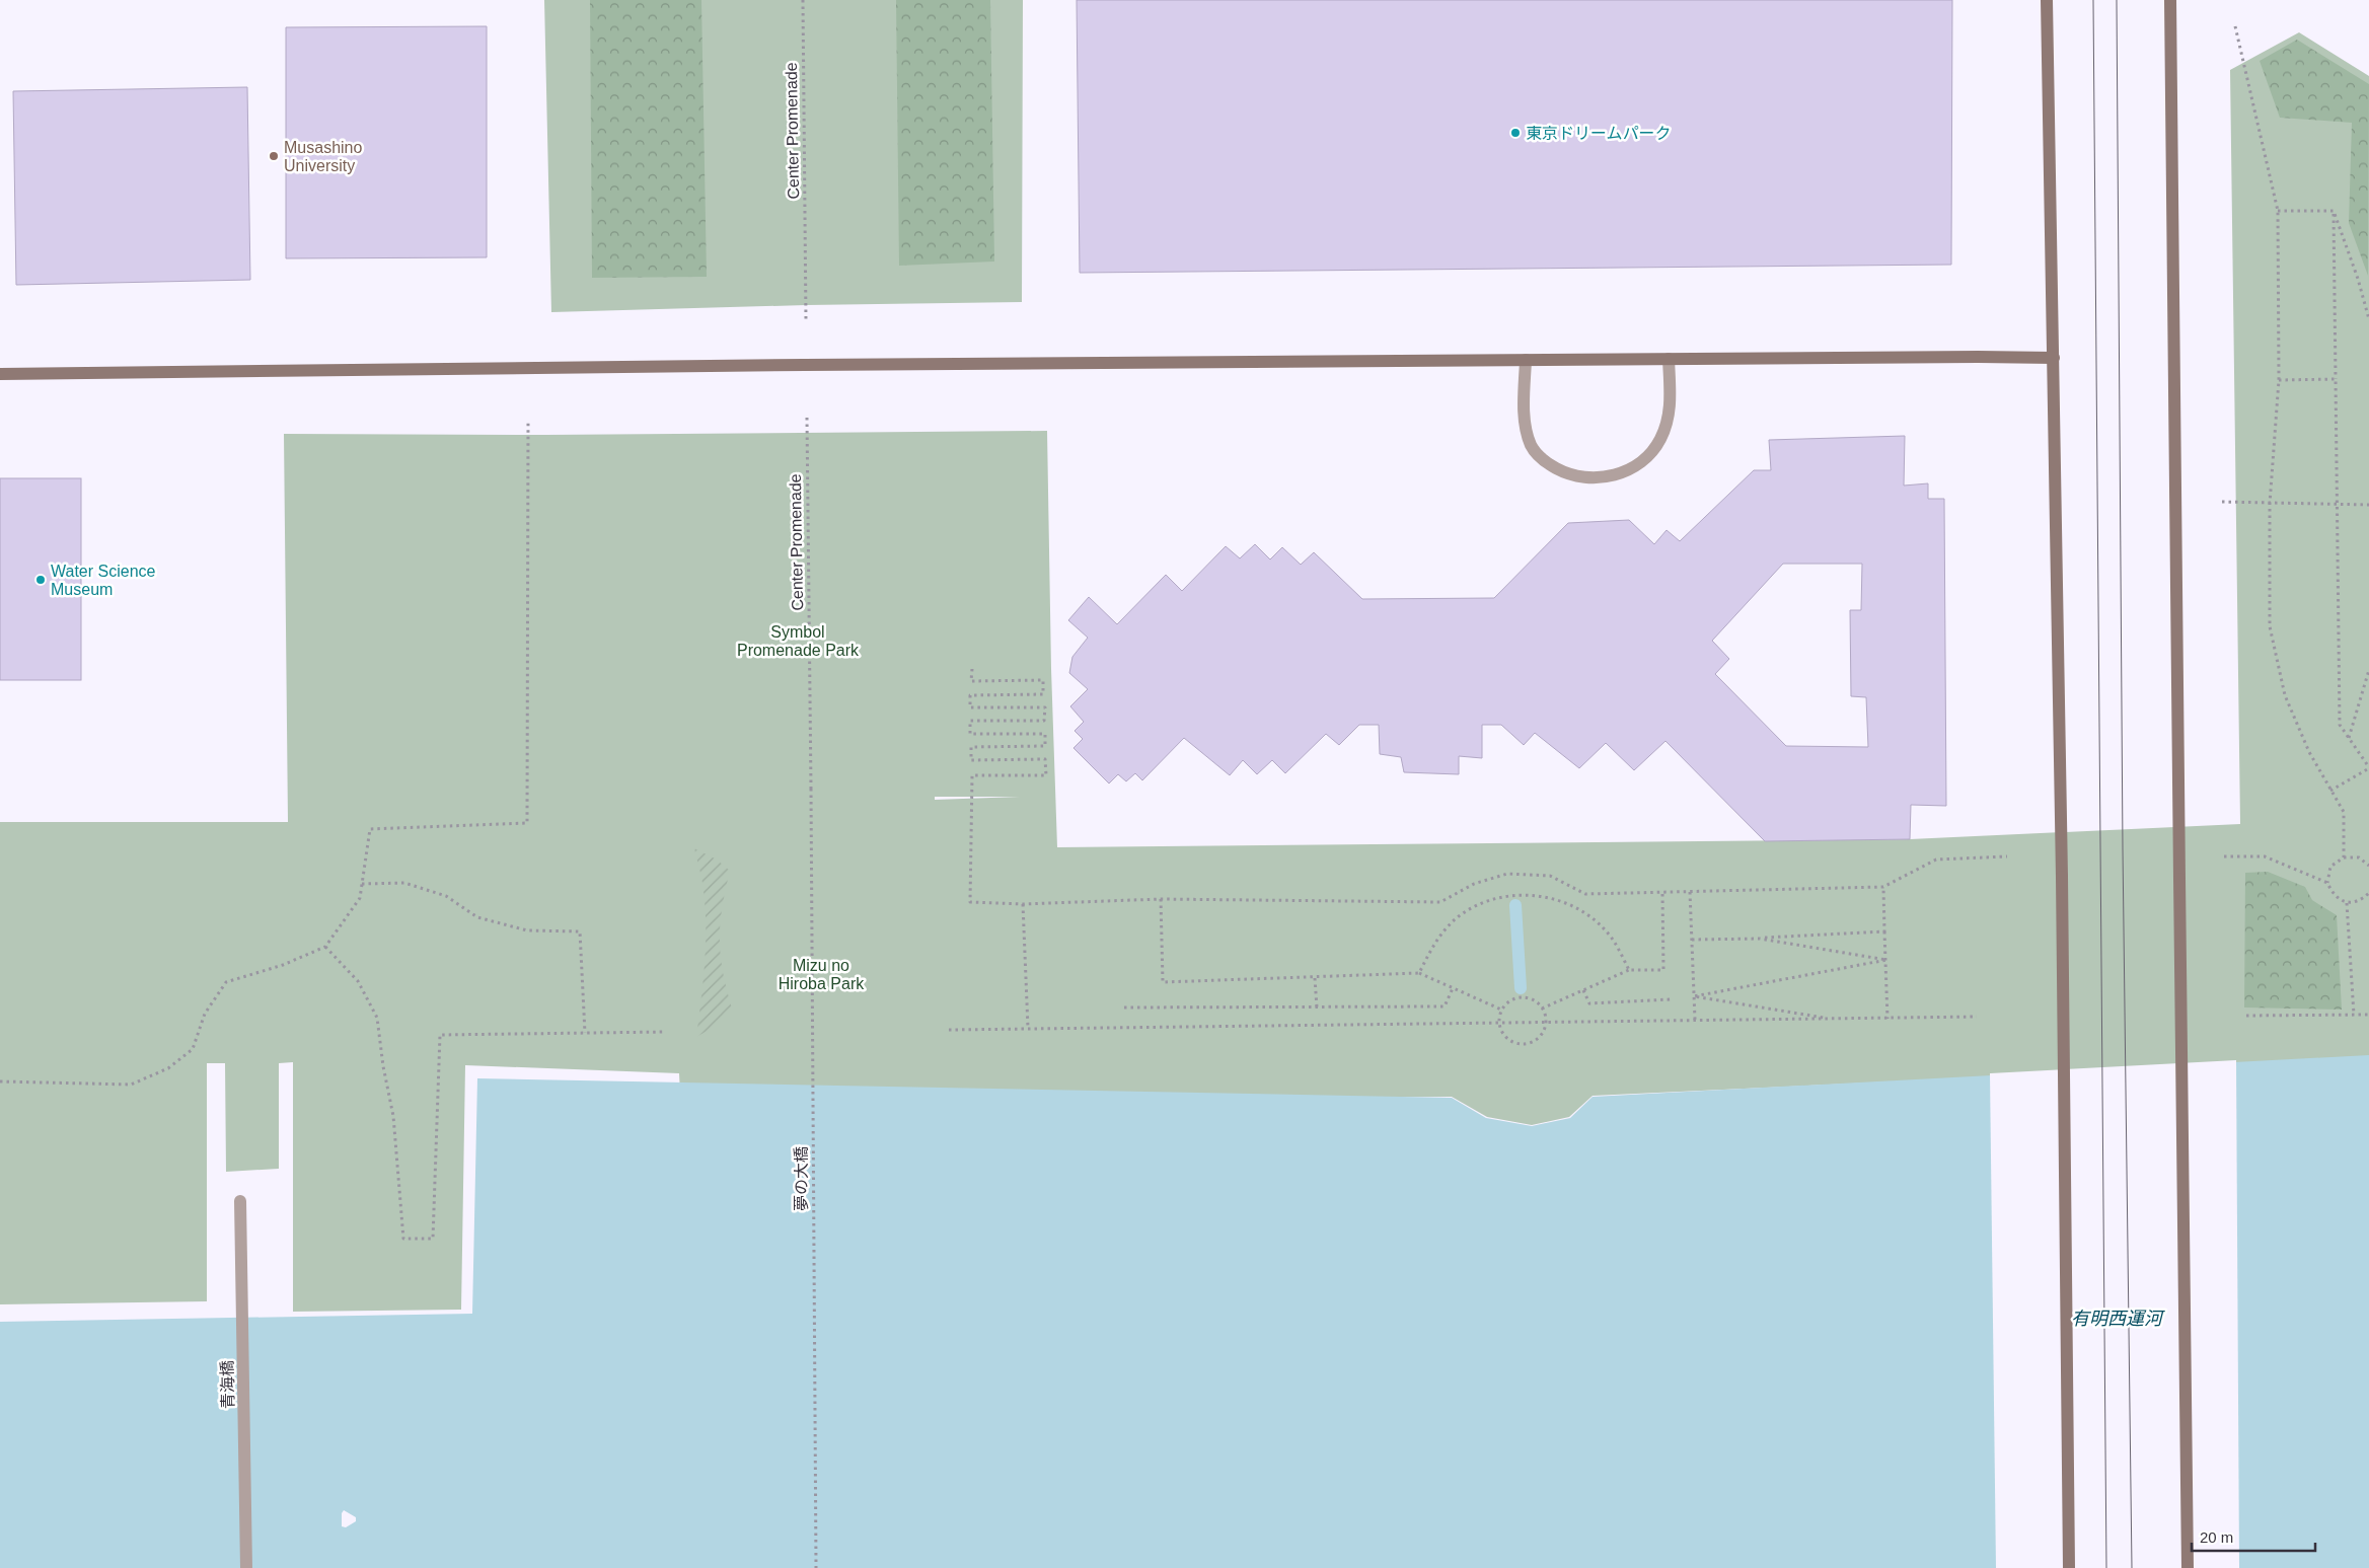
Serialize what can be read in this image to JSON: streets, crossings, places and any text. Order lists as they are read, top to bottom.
{
  "streets": {
    "street": ["青海橋"],
    "path": ["Center Promenade", "夢の大橋"]
  },
  "crossings": [
    ["Center Promenade", "夢の大橋"]
  ],
  "water": ["有明西運河"],
  "parks": ["Symbol Promenade Park", "Mizu no Hiroba Park"],
  "places": ["東京ドリームパーク", "Musashino University", "Water Science Museum"],
  "scale_bar": "20 m"
}
